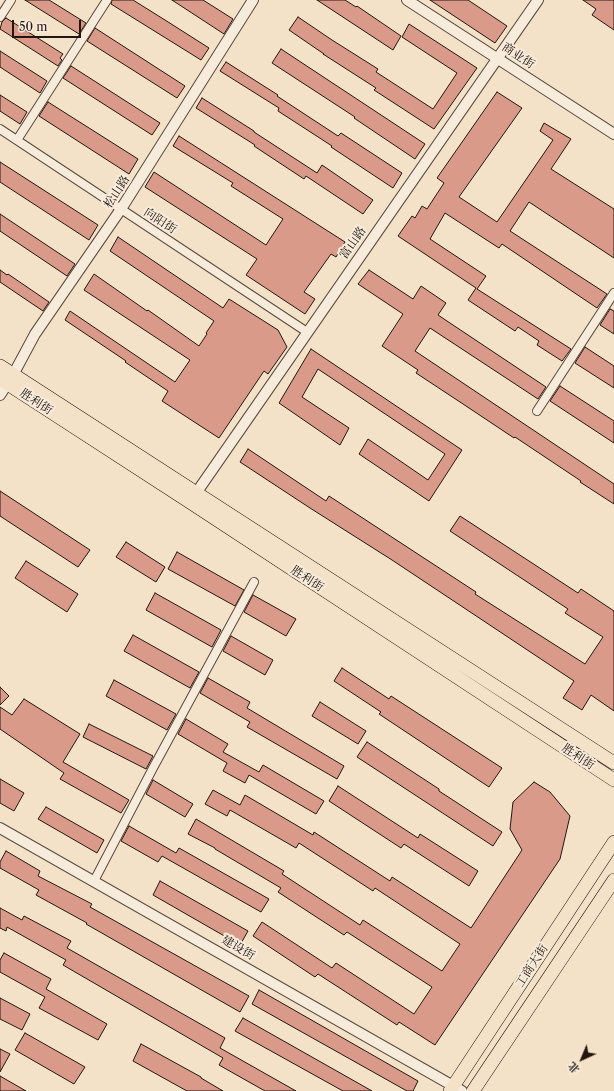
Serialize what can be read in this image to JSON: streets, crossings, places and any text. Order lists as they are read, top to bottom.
{
  "streets": {
    "main road": ["胜利街", "工商大街"],
    "street": [
      "商业街",
      "松山路",
      "向阳街",
      "富山路",
      "建设街"
    ]
  },
  "crossings": [
    ["商业街", "富山路"],
    ["松山路", "向阳街"],
    ["松山路", "胜利街"],
    ["向阳街", "富山路"],
    ["富山路", "胜利街"],
    ["建设街", "工商大街"]
  ],
  "scale_bar": "50 m",
  "north": "bottom left"
}
